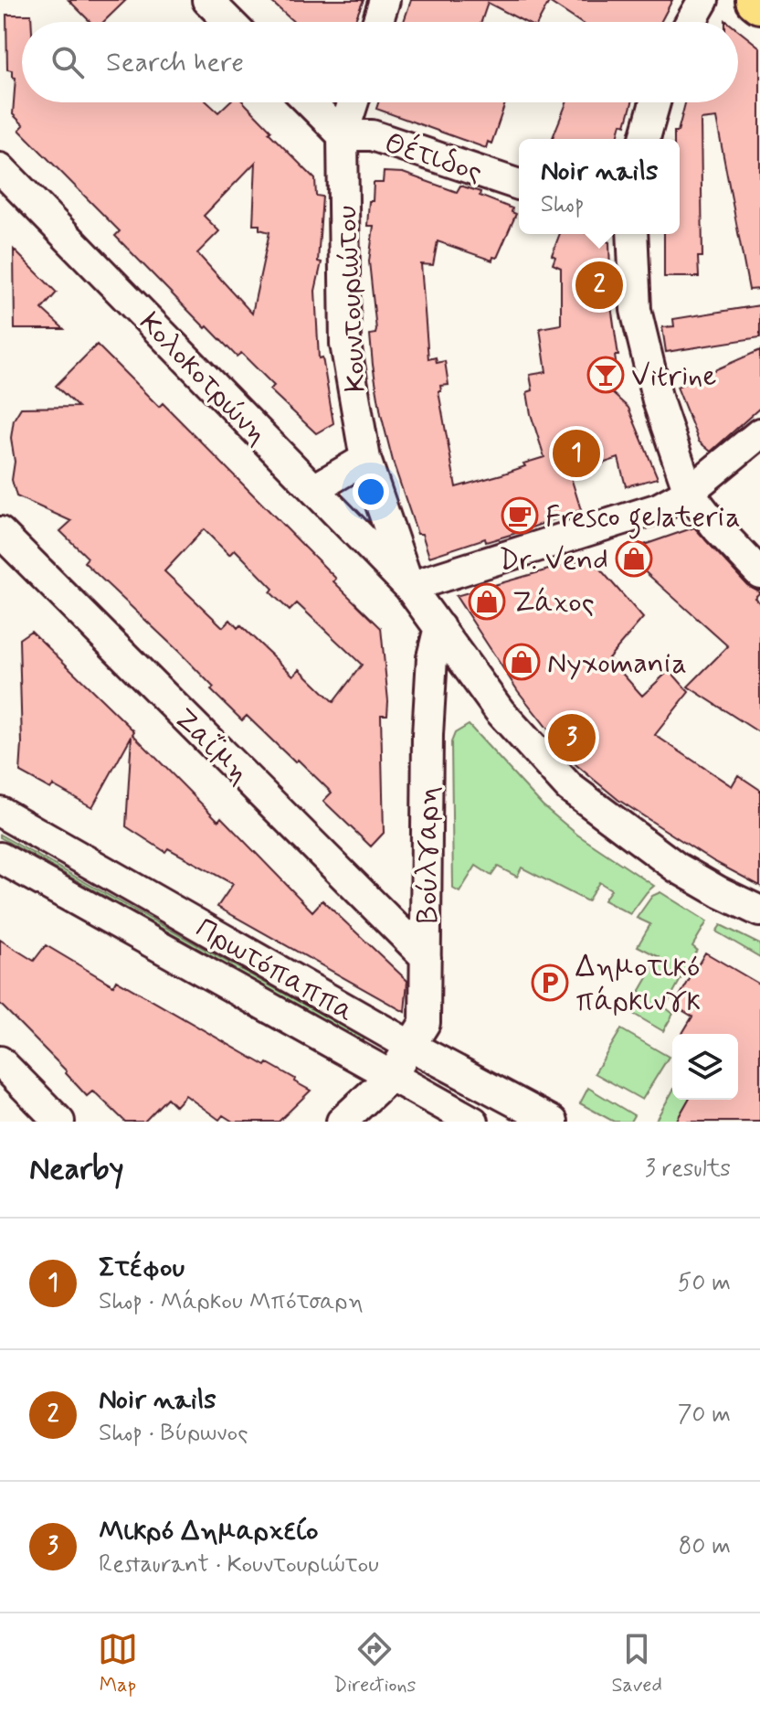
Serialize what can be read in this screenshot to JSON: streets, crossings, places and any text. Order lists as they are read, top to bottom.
{
  "streets": {
    "street": [
      "Θέτιδος",
      "Κουντουριώτου",
      "Κολοκοτρώνη",
      "Ζαΐμη",
      "Βούλγαρη",
      "Πρωτόπαππα"
    ]
  },
  "crossings": [
    ["Θέτιδος", "Κουντουριώτου"],
    ["Κουντουριώτου", "Κολοκοτρώνη"],
    ["Κουντουριώτου", "Βούλγαρη"],
    ["Ζαΐμη", "Βούλγαρη"],
    ["Βούλγαρη", "Πρωτόπαππα"]
  ],
  "places": {
    "bar": ["Vitrine"],
    "cafe": ["Fresco gelateria"],
    "shop": ["Dr. Vend", "Ζάχος", "Nyxomania"],
    "parking": ["Δημοτικό πάρκινγκ"]
  },
  "page": {
    "search": "Search here",
    "popup": ["Noir nails", "Shop"],
    "pins": ["2", "1", "3"],
    "heading": ["Nearby", "3 results"],
    "list": [
      {
        "mark": "1",
        "name": "Στέφου",
        "note": "Shop · Μάρκου Μπότσαρη",
        "value": "50 m"
      },
      {
        "mark": "2",
        "name": "Noir nails",
        "note": "Shop · Βύρωνος",
        "value": "70 m"
      },
      {
        "mark": "3",
        "name": "Μικρό Δημαρχείο",
        "note": "Restaurant · Κουντουριώτου",
        "value": "80 m"
      }
    ],
    "nav": ["Map", "Directions", "Saved"]
  }
}
